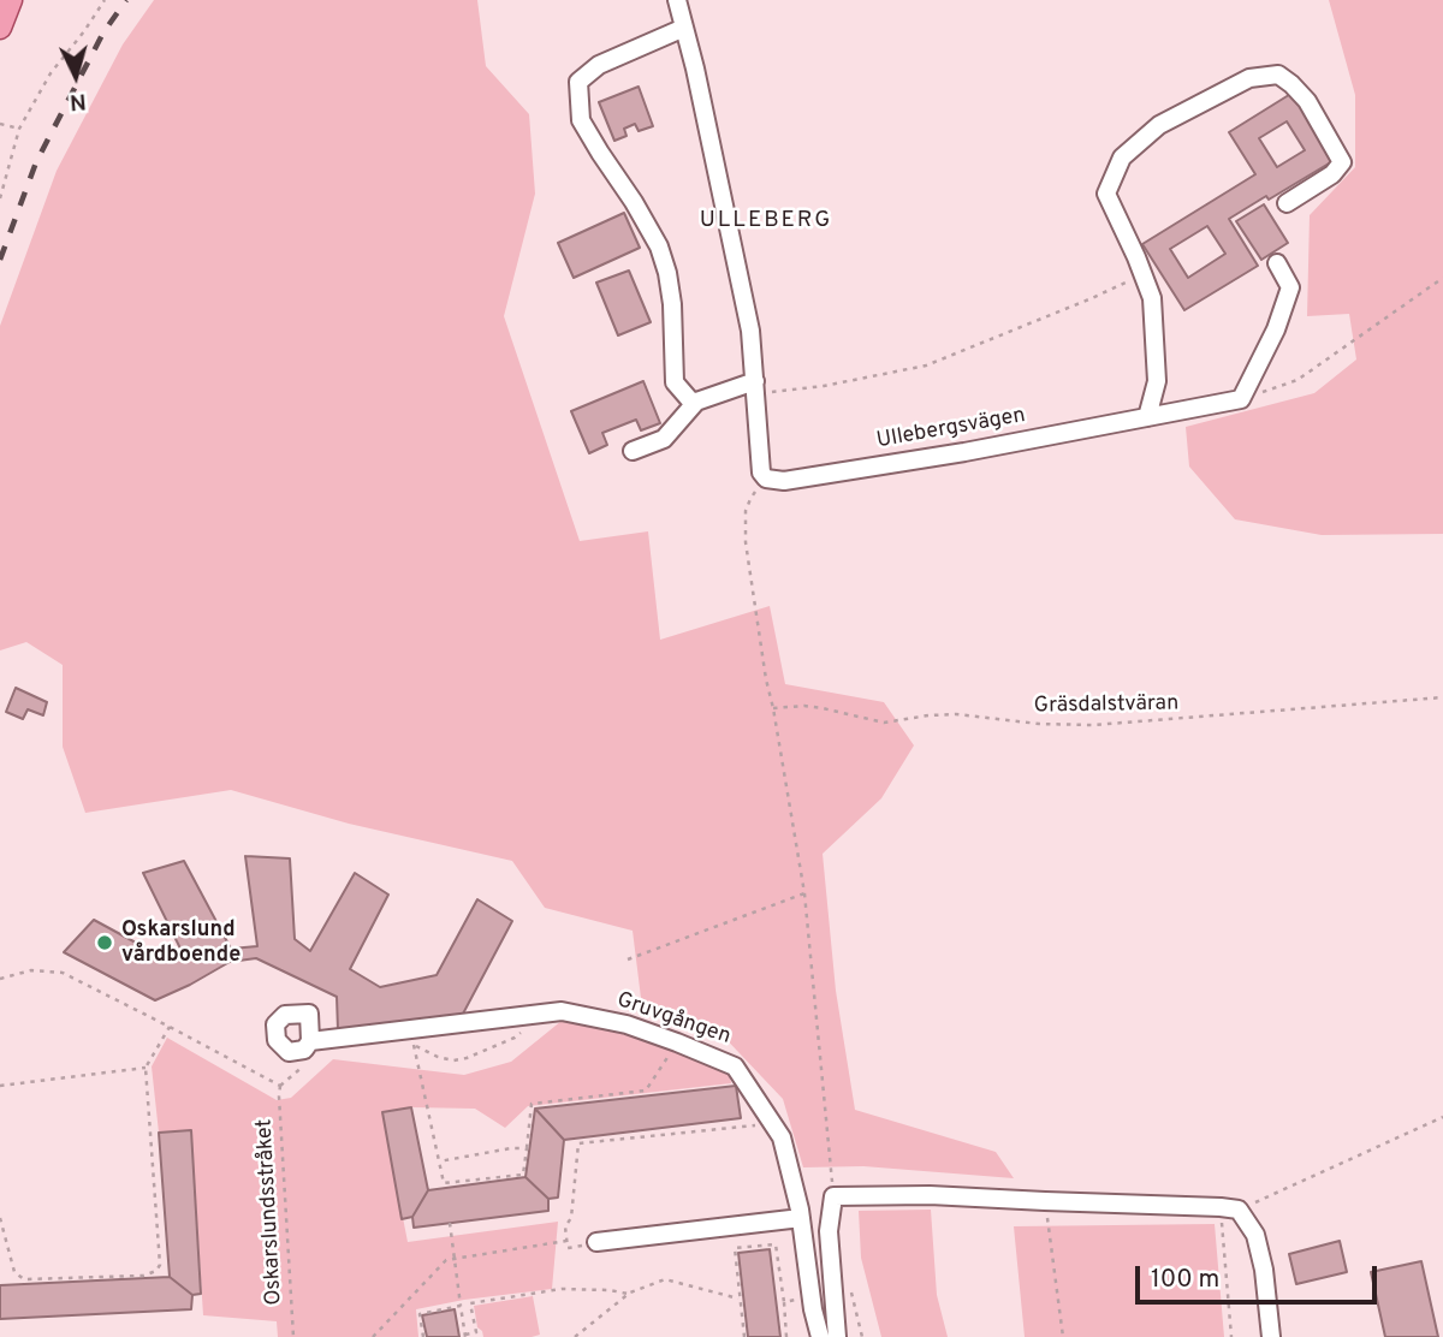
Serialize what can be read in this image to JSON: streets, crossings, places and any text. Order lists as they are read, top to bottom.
{
  "streets": {
    "street": ["Ullebergsvägen", "Gruvgången"],
    "path": ["Gräsdalstväran", "Oskarslundsstråket"]
  },
  "districts": ["ULLEBERG"],
  "places": ["Oskarslund vårdboende"],
  "scale_bar": "100 m",
  "north": "bottom"
}
